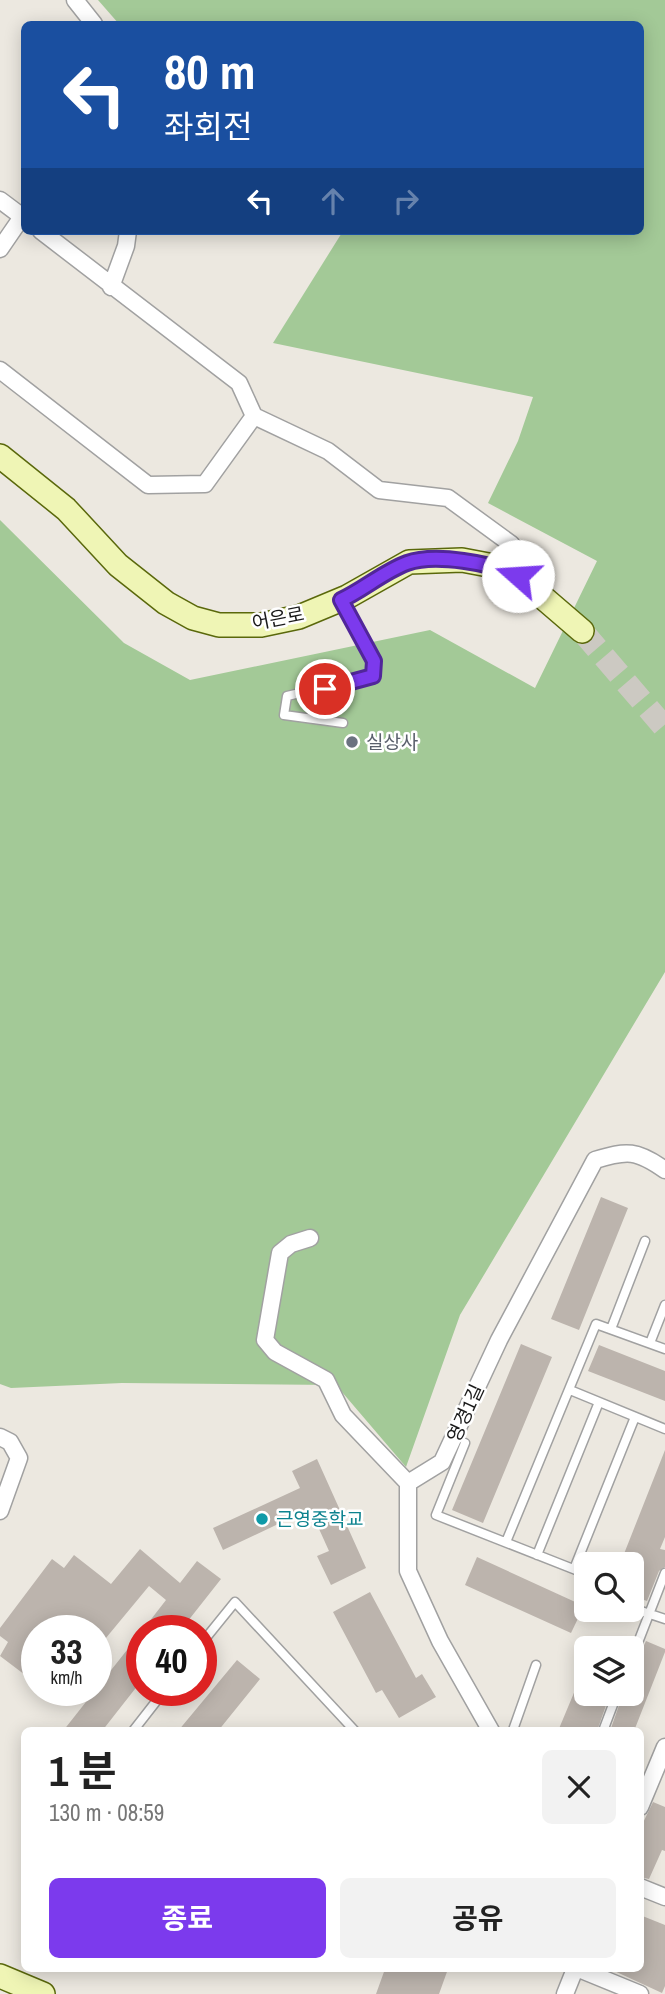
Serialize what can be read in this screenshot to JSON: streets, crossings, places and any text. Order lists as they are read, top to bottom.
{
  "streets": {
    "street": ["어은로", "영경1길"]
  },
  "places": ["실상사", "근영중학교"],
  "page": {
    "turn": ["80 m", "좌회전"],
    "speed": "33 km/h",
    "limit": "40",
    "heading": ["1 분", "130 m · 08:59"],
    "buttons": ["종료", "공유"]
  }
}
